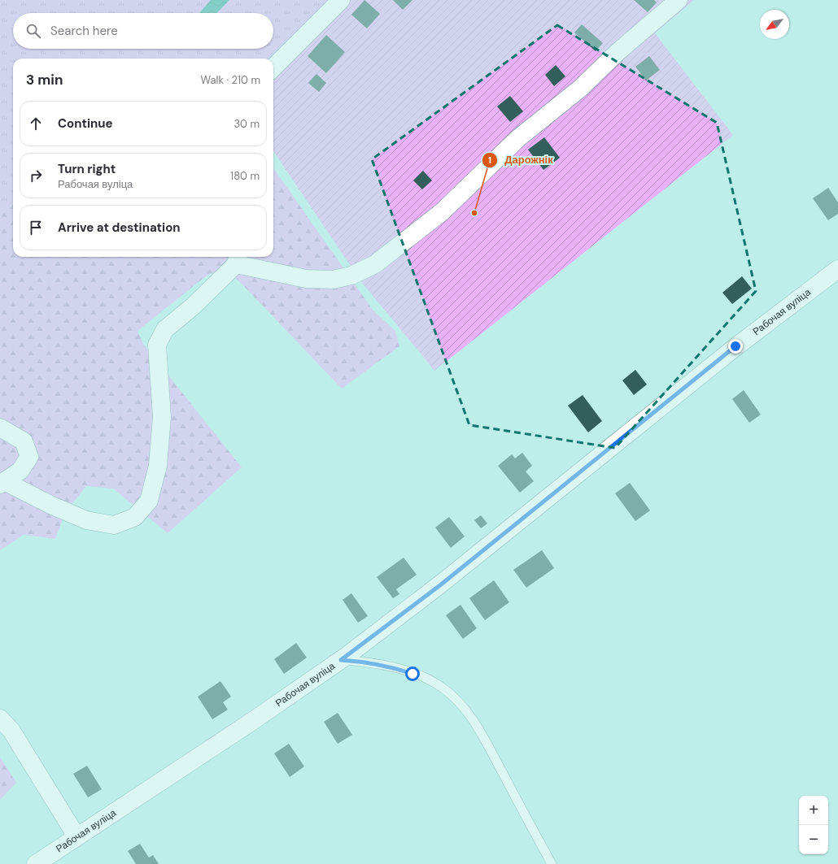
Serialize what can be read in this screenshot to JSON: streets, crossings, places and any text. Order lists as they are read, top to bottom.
{
  "streets": {
    "street": ["Рабочая вуліца"]
  },
  "places": ["Дарожнік"],
  "north": "bottom left",
  "page": {
    "search": "Search here",
    "heading": ["3 min", "Walk · 210 m"],
    "list": [
      ["Continue", "30 m"],
      ["Turn right", "Рабочая вуліца", "180 m"],
      "Arrive at destination"
    ],
    "map_buttons": ["+", "−"]
  }
}
